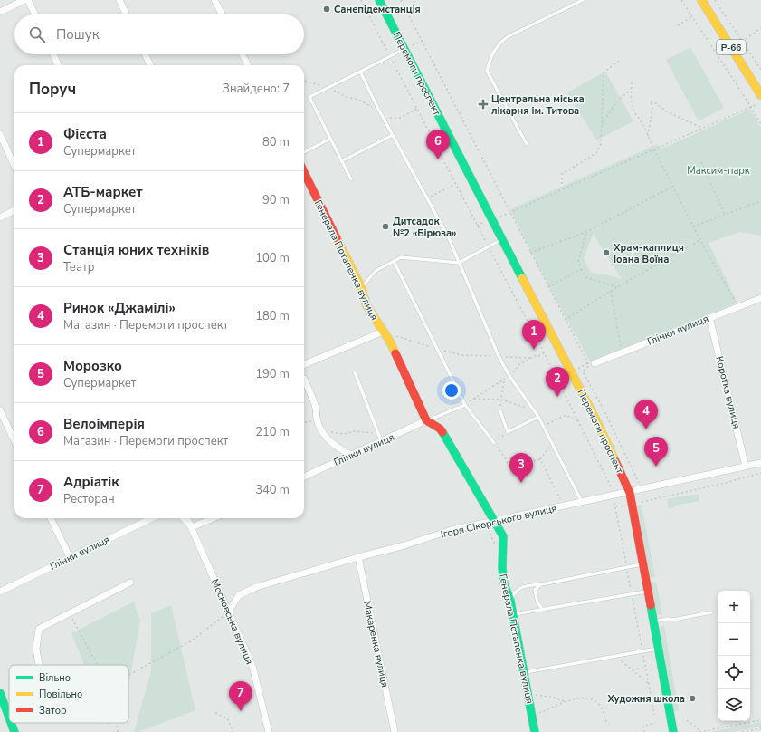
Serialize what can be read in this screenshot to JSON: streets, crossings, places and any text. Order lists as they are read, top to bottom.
{
  "streets": {
    "main road": ["Р-66", "Перемоги проспект", "Генерала Потапенка вулиця"],
    "street": [
      "Глінки вулиця",
      "Коротка вулиця",
      "Ігоря Сікорського вулиця",
      "Московська вулиця",
      "Макаренка вулиця"
    ]
  },
  "crossings": [
    ["Перемоги проспект", "Ігоря Сікорського вулиця"],
    ["Генерала Потапенка вулиця", "Глінки вулиця"],
    ["Генерала Потапенка вулиця", "Ігоря Сікорського вулиця"],
    ["Глінки вулиця", "Коротка вулиця"],
    ["Коротка вулиця", "Ігоря Сікорського вулиця"],
    ["Ігоря Сікорського вулиця", "Московська вулиця"],
    ["Ігоря Сікорського вулиця", "Макаренка вулиця"]
  ],
  "parks": ["Максим-парк"],
  "places": {
    "other": [
      "Санепідемстанція",
      "Дитсадок №2 «Бірюза»",
      "Храм-каплиця Іоана Воїна",
      "Художня школа"
    ],
    "health": ["Центральна міська лікарня ім. Титова"]
  },
  "legend": ["Вільно", "Повільно", "Затор"],
  "page": {
    "search": "Пошук",
    "heading": ["Поруч", "Знайдено: 7"],
    "list": [
      {
        "mark": "1",
        "name": "Фієста",
        "note": "Супермаркет",
        "value": "80 m"
      },
      {
        "mark": "2",
        "name": "АТБ-маркет",
        "note": "Супермаркет",
        "value": "90 m"
      },
      {
        "mark": "3",
        "name": "Станція юних техніків",
        "note": "Театр",
        "value": "100 m"
      },
      {
        "mark": "4",
        "name": "Ринок «Джамілі»",
        "note": "Магазин · Перемоги проспект",
        "value": "180 m"
      },
      {
        "mark": "5",
        "name": "Морозко",
        "note": "Супермаркет",
        "value": "190 m"
      },
      {
        "mark": "6",
        "name": "Велоімперія",
        "note": "Магазин · Перемоги проспект",
        "value": "210 m"
      },
      {
        "mark": "7",
        "name": "Адріатік",
        "note": "Ресторан",
        "value": "340 m"
      }
    ],
    "pins": [
      "6",
      "1",
      "2",
      "4",
      "5",
      "3",
      "7"
    ],
    "map_buttons": ["+", "−"]
  }
}
